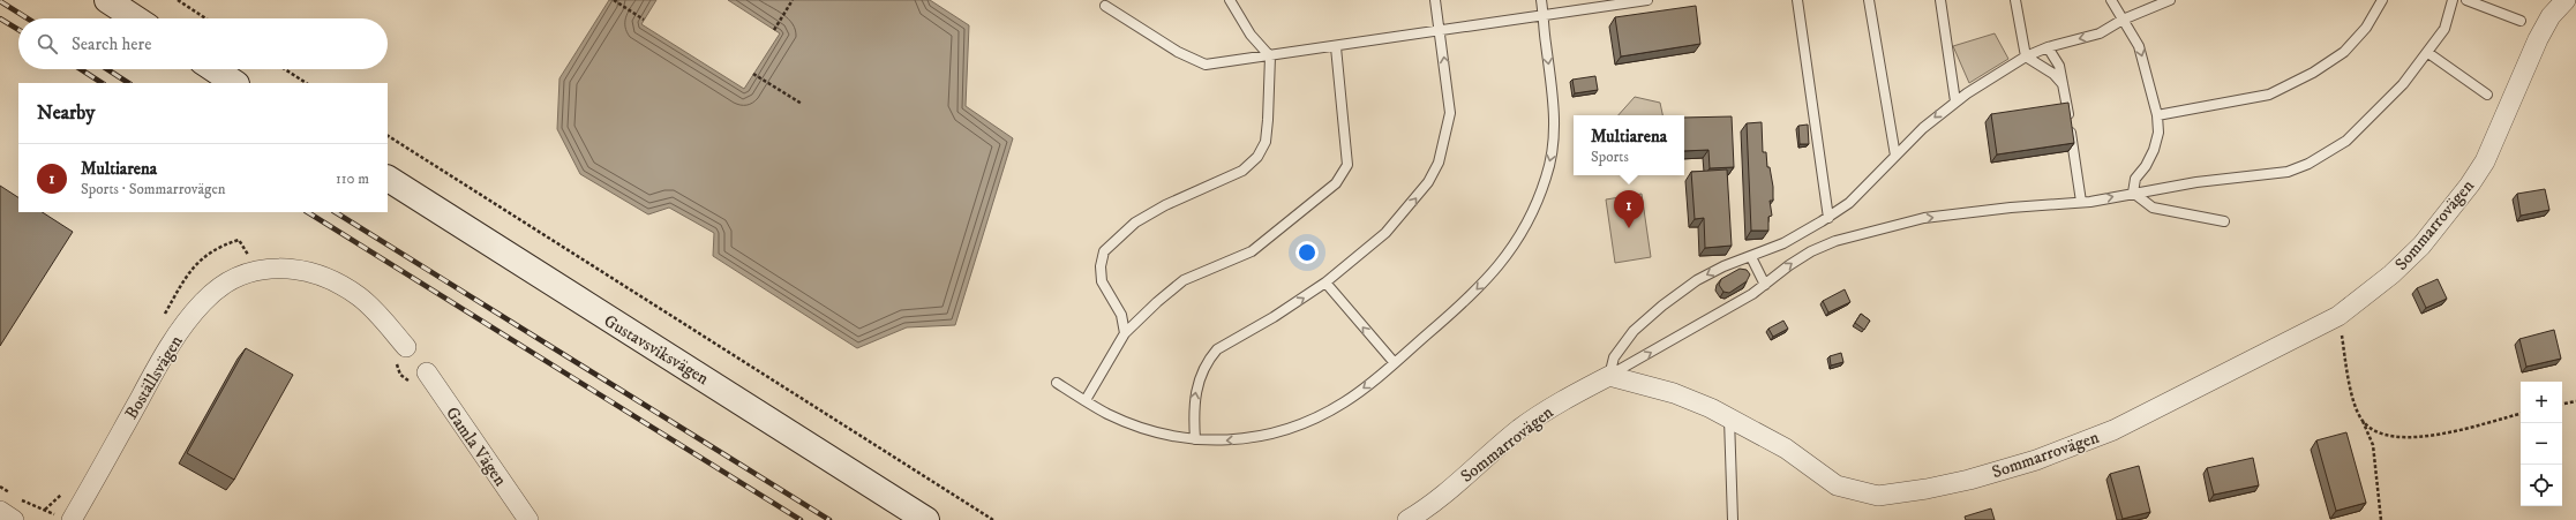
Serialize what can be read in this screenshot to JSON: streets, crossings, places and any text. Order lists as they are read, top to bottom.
{
  "streets": {
    "street": [
      "Sommarrovägen",
      "Gustavsviksvägen",
      "Boställsvägen",
      "Gamla Vägen"
    ]
  },
  "page": {
    "search": "Search here",
    "heading": "Nearby",
    "popup": ["Multiarena", "Sports"],
    "list": [
      {
        "mark": "1",
        "name": "Multiarena",
        "note": "Sports · Sommarrovägen",
        "value": "110 m"
      }
    ],
    "pins": "1",
    "map_buttons": ["+", "−"]
  }
}
